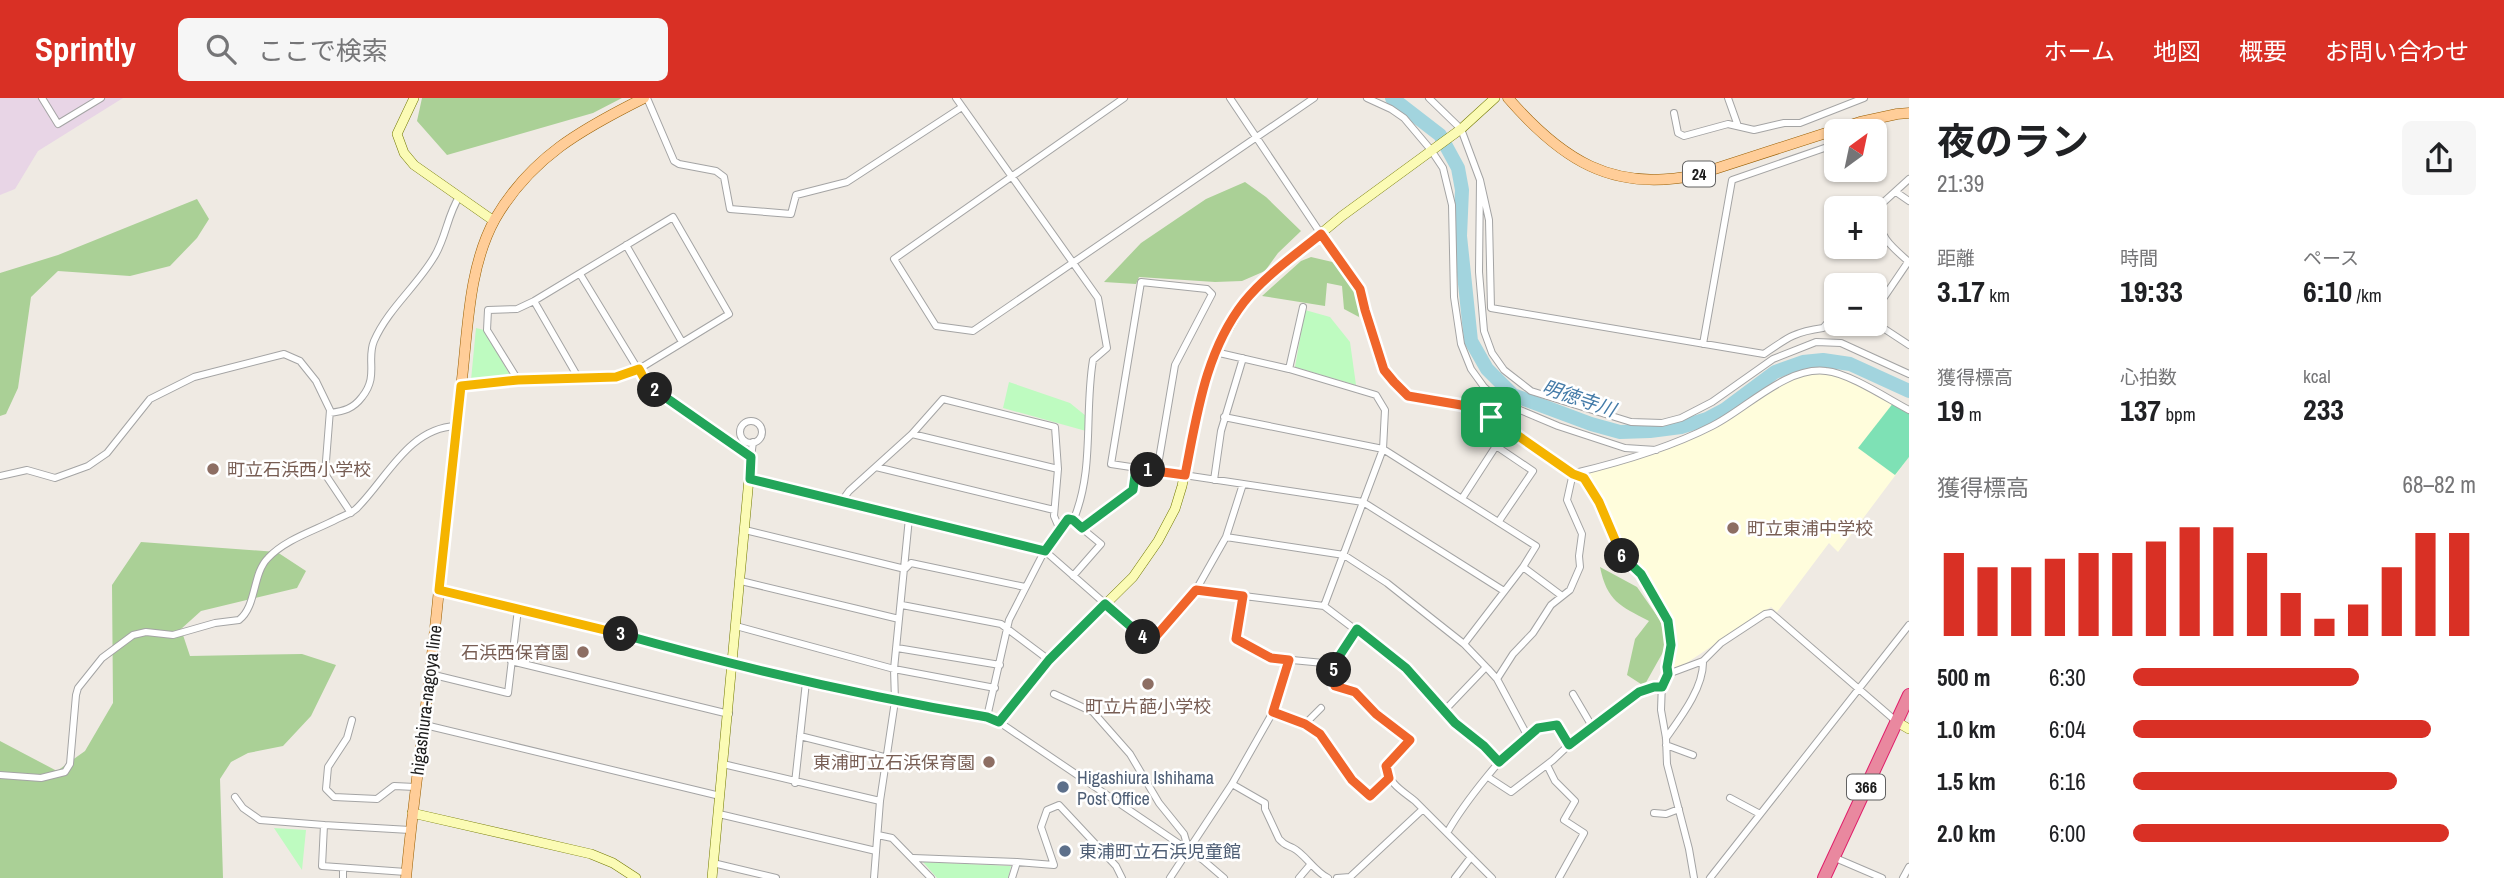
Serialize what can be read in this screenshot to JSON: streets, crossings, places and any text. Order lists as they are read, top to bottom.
{
  "streets": {
    "highway": ["366"],
    "main road": ["24", "higashiura-nagoya line"]
  },
  "water": ["明徳寺川"],
  "places": [
    "町立石浜西小学校",
    "町立東浦中学校",
    "石浜西保育園",
    "町立片葩小学校",
    "東浦町立石浜保育園",
    "Higashiura Ishihama Post Office",
    "東浦町立石浜児童館"
  ],
  "north": "top right",
  "page": {
    "header": "Sprintly",
    "search": "ここで検索",
    "nav": [
      "ホーム",
      "地図",
      "概要",
      "お問い合わせ"
    ],
    "heading": ["夜のラン", "21:39"],
    "map_buttons": ["+", "−"],
    "stats": [
      ["距離", "3.17 km"],
      ["時間", "19:33"],
      ["ペース", "6:10 /km"],
      ["獲得標高", "19 m"],
      ["心拍数", "137 bpm"],
      ["kcal", "233"]
    ],
    "pins": [
      "2",
      "1",
      "6",
      "3",
      "4",
      "5"
    ],
    "chart": ["獲得標高", "68–82 m"],
    "list": [
      {
        "name": "500 m",
        "note": "6:30"
      },
      {
        "name": "1.0 km",
        "note": "6:04"
      },
      {
        "name": "1.5 km",
        "note": "6:16"
      },
      {
        "name": "2.0 km",
        "note": "6:00"
      }
    ]
  }
}
